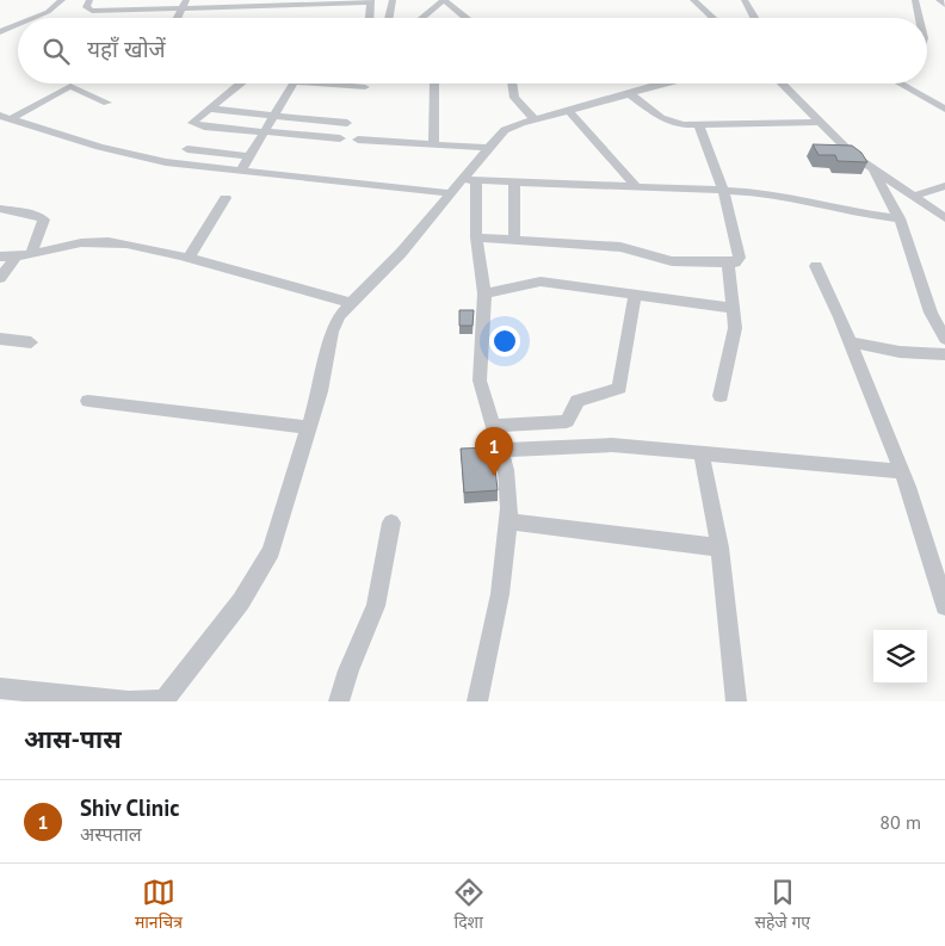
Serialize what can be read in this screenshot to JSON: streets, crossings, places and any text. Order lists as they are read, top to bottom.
{
  "page": {
    "search": "यहाँ खोजें",
    "pins": "1",
    "heading": "आस-पास",
    "list": [
      {
        "mark": "1",
        "name": "Shiv Clinic",
        "note": "अस्पताल",
        "value": "80 m"
      }
    ],
    "nav": ["मानचित्र", "दिशा", "सहेजे गए"]
  }
}
